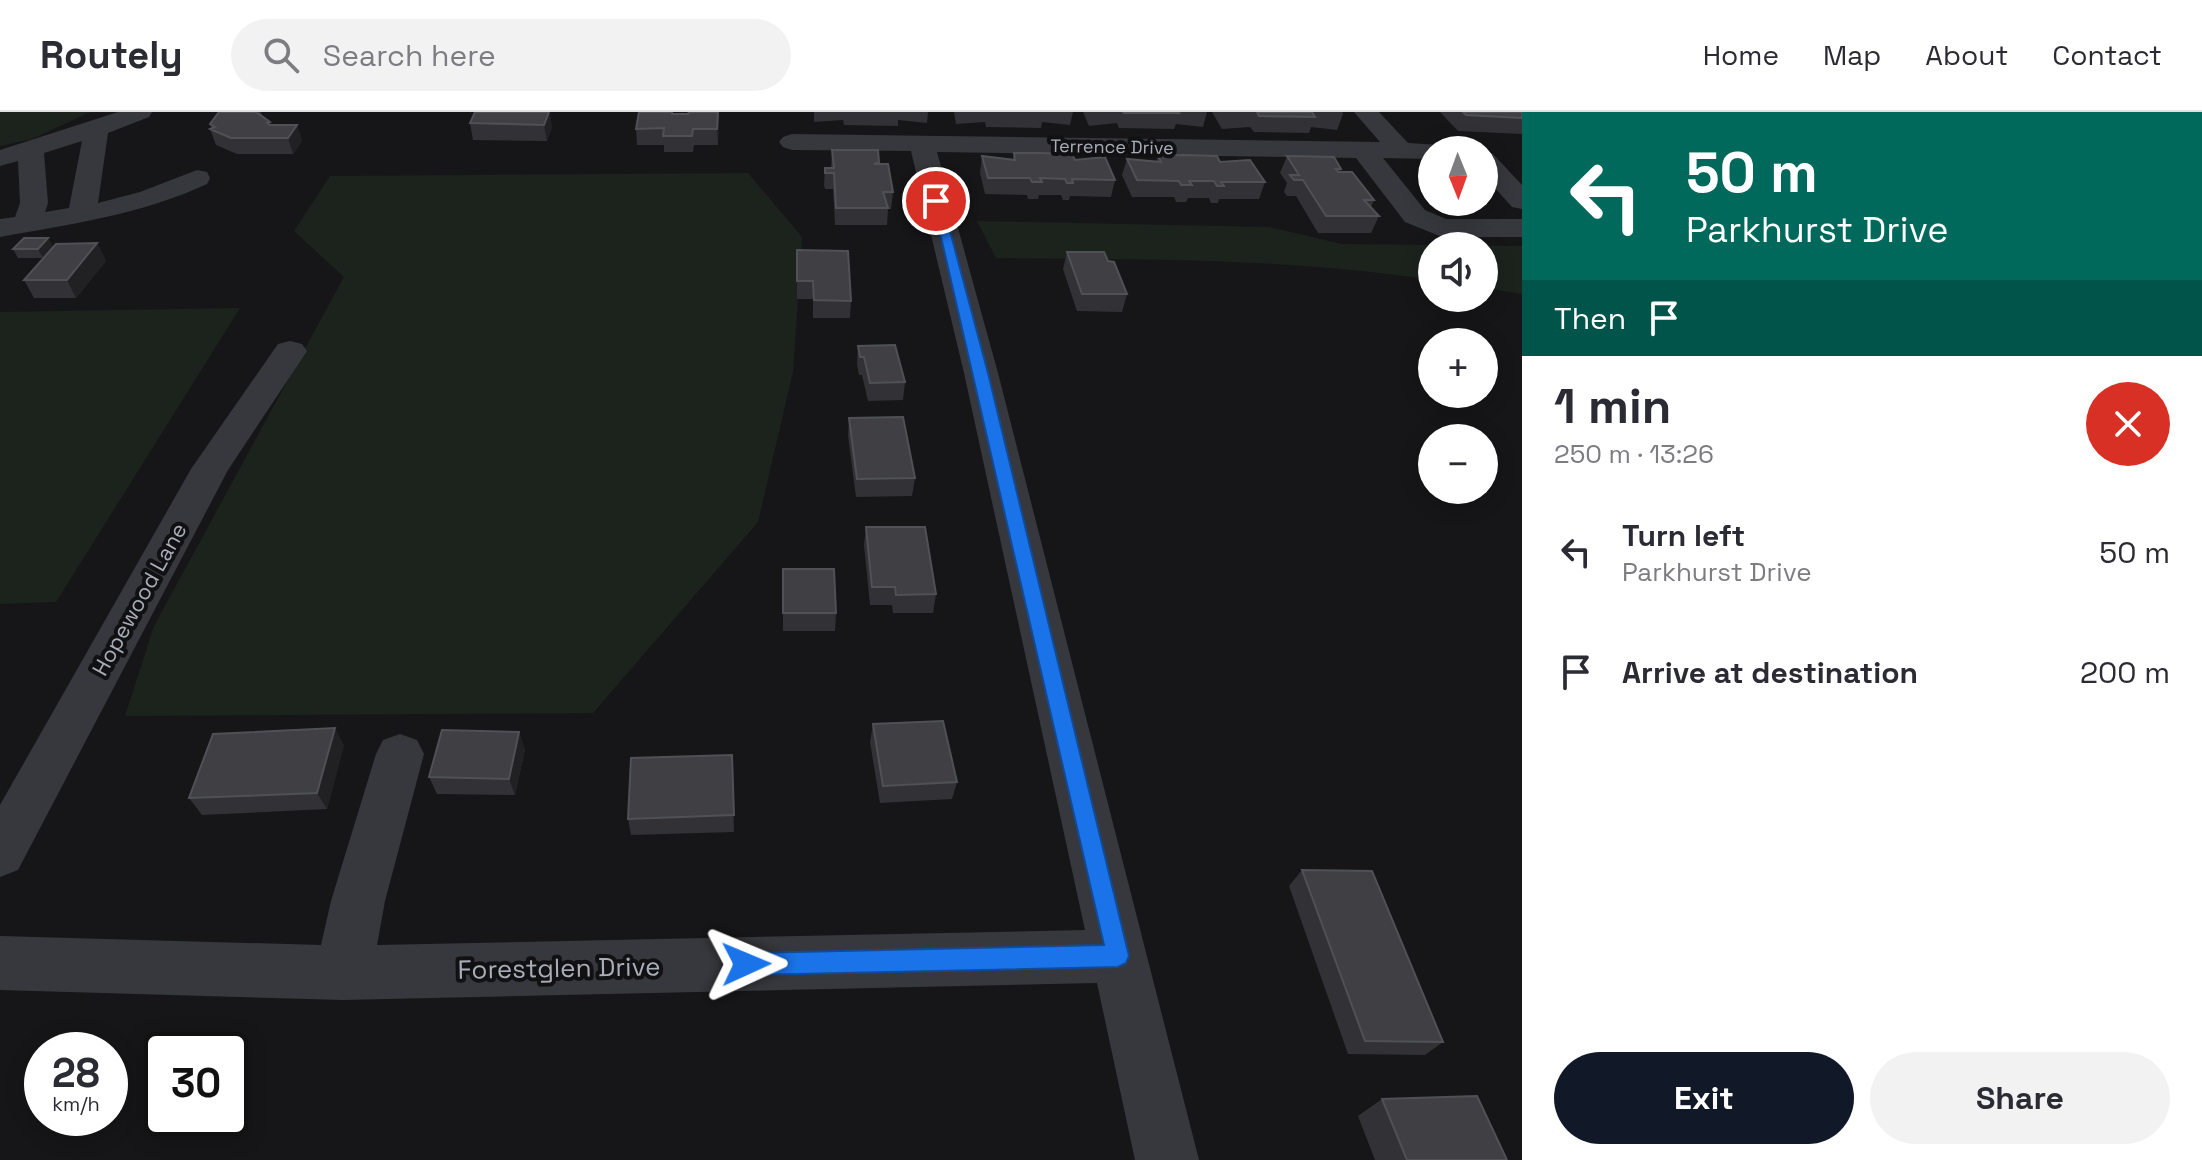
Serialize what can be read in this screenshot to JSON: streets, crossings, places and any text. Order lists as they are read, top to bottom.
{
  "streets": {
    "street": ["Terrence Drive", "Hopewood Lane", "Forestglen Drive"]
  },
  "north": "bottom",
  "page": {
    "header": "Routely",
    "search": "Search here",
    "nav": [
      "Home",
      "Map",
      "About",
      "Contact"
    ],
    "turn": ["50 m", "Parkhurst Drive"],
    "map_buttons": ["+", "−"],
    "then": "Then",
    "heading": ["1 min", "250 m · 13:26"],
    "list": [
      {
        "name": "Turn left",
        "note": "Parkhurst Drive",
        "value": "50 m"
      },
      {
        "name": "Arrive at destination",
        "value": "200 m"
      }
    ],
    "speed": "28 km/h",
    "limit": "30",
    "buttons": ["Exit", "Share"]
  }
}
